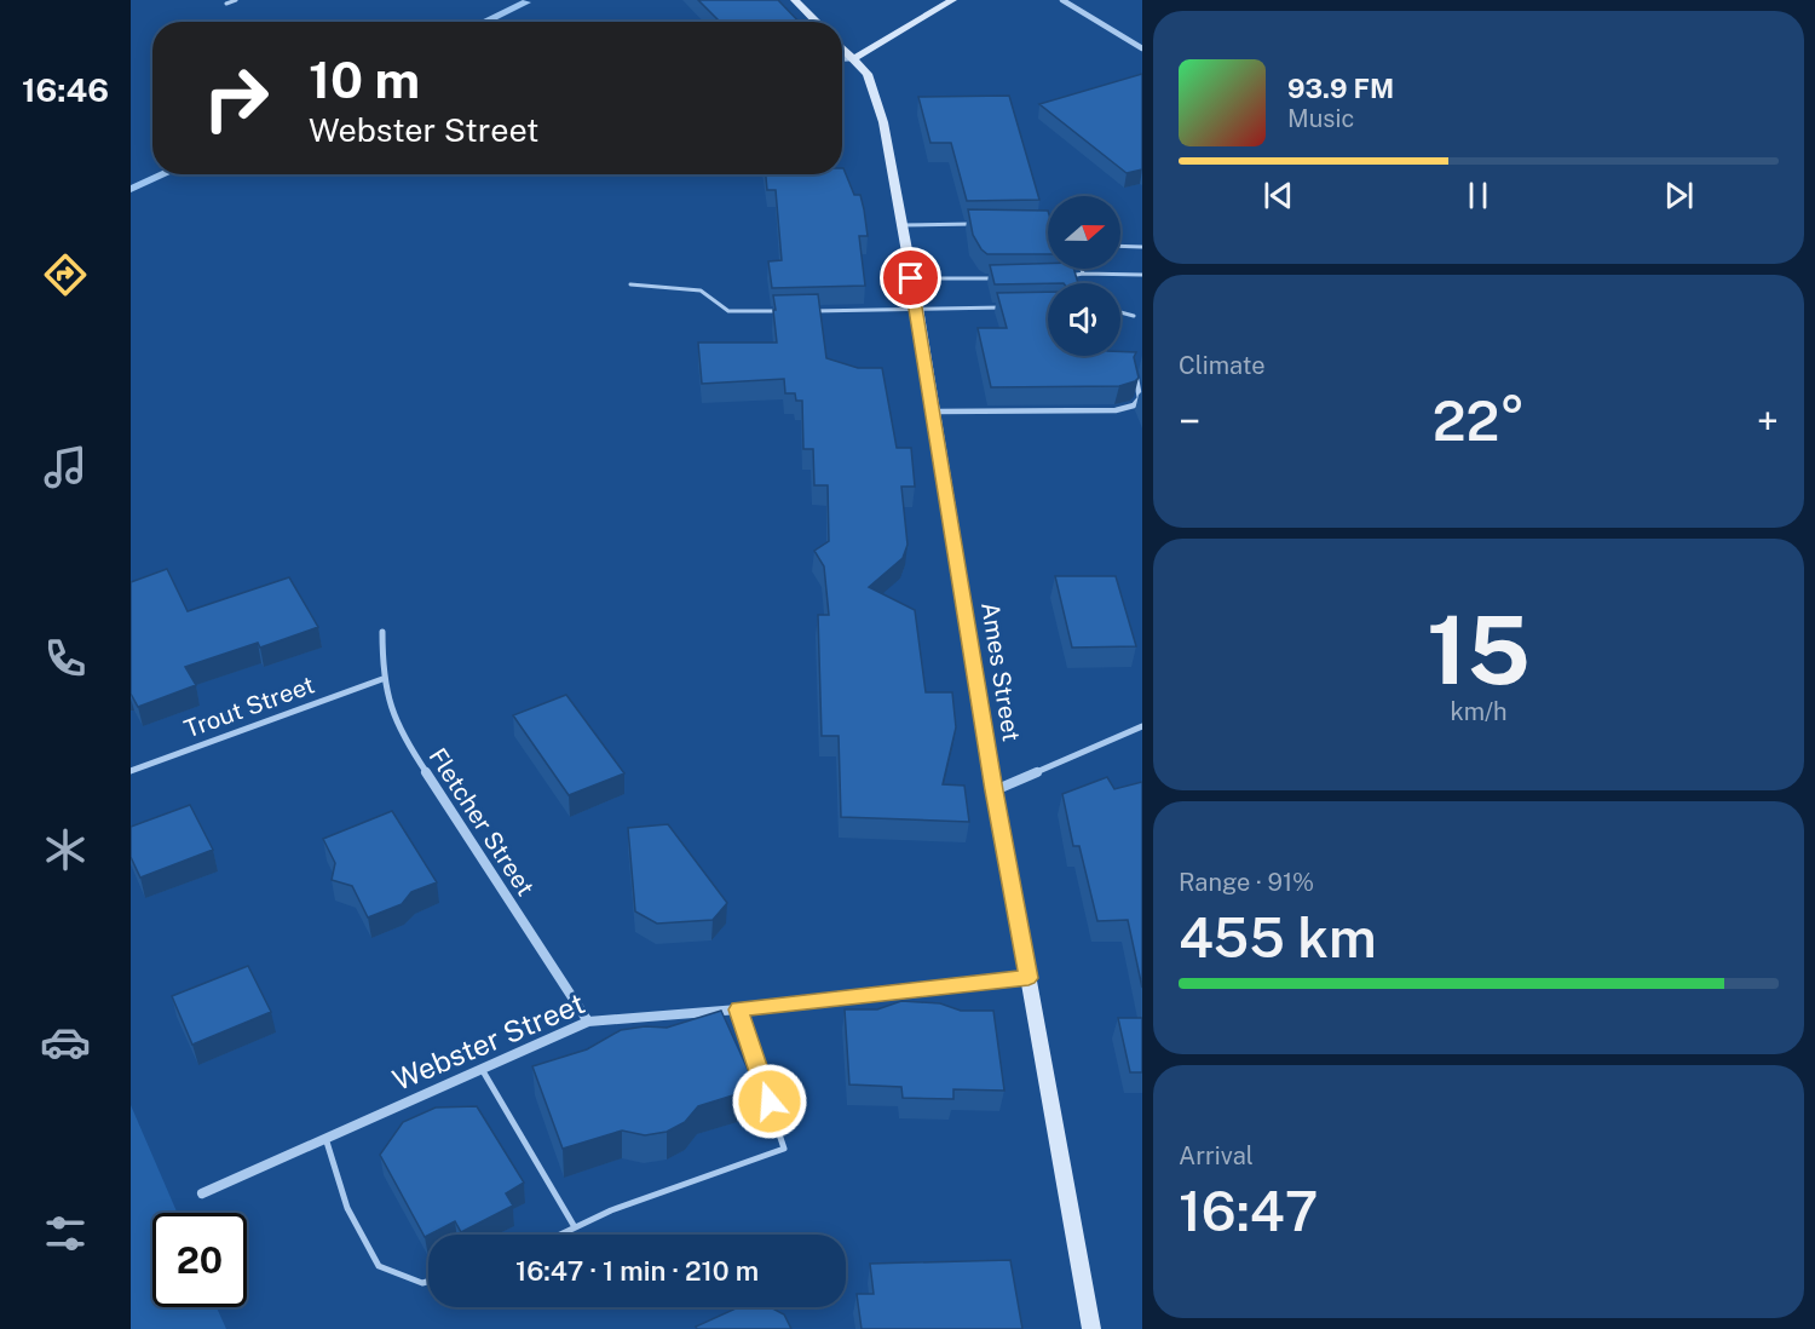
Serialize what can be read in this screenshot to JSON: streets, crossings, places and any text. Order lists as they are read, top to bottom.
{
  "streets": {
    "street": [
      "Ames Street",
      "Trout Street",
      "Fletcher Street",
      "Webster Street"
    ]
  },
  "crossings": [
    ["Ames Street", "Webster Street"],
    ["Trout Street", "Fletcher Street"],
    ["Fletcher Street", "Webster Street"]
  ],
  "north": "right",
  "page": {
    "tabs": "16:46",
    "turn": ["10 m", "Webster Street"],
    "song": ["93.9 FM", "Music"],
    "tile": [
      "Climate",
      ["15", "km/h"],
      ["Range · 91%", "455 km"],
      ["Arrival", "16:47"]
    ],
    "heat": ["−", "22°", "+"],
    "limit": "20",
    "trip": "16:47 · 1 min · 210 m"
  }
}
